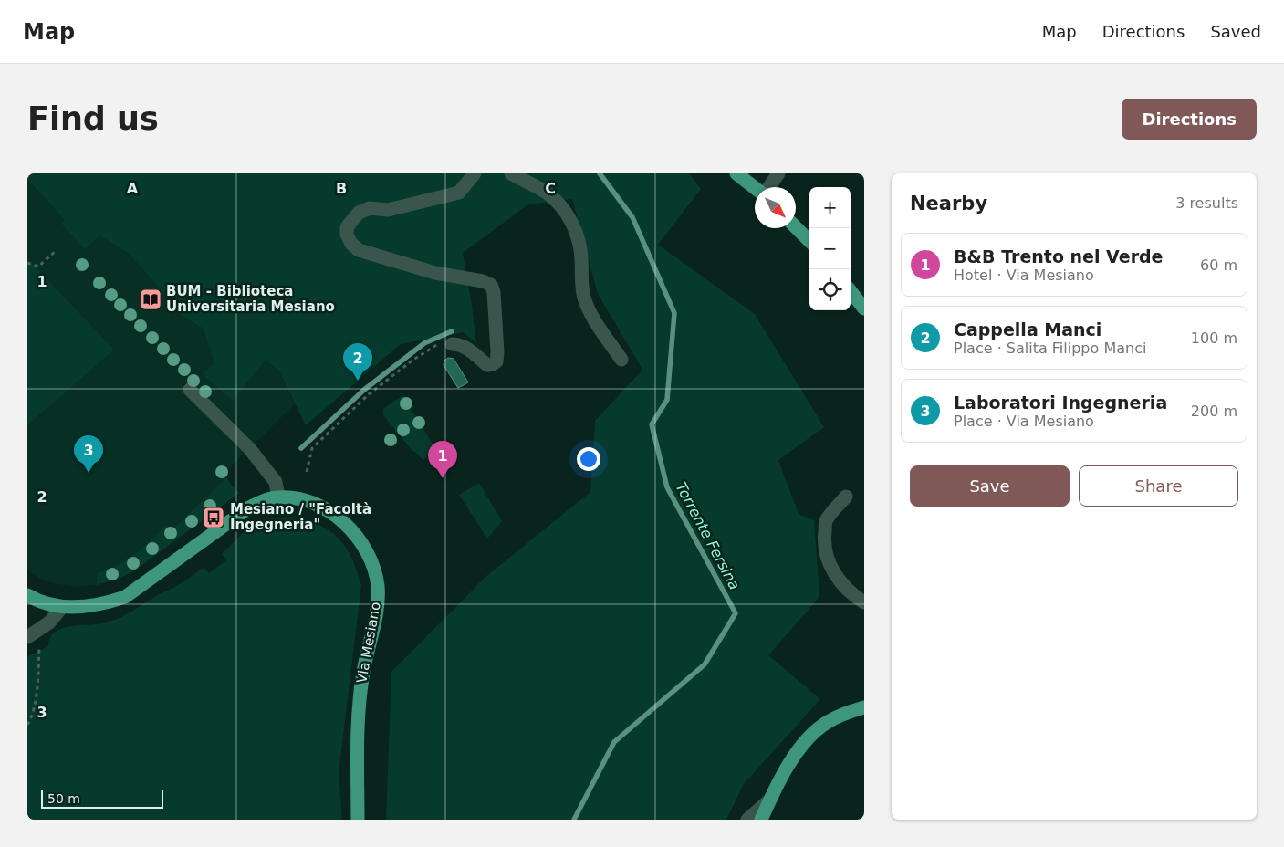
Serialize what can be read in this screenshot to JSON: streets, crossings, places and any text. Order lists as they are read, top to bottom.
{
  "streets": {
    "main road": ["Via Mesiano"]
  },
  "water": ["Torrente Fersina"],
  "places": {
    "library": ["BUM - Biblioteca Universitaria Mesiano"],
    "bus stop": ["Mesiano / \"Facoltà Ingegneria\""]
  },
  "scale_bar": "50 m",
  "north": "bottom right",
  "page": {
    "header": "Map",
    "nav": ["Map", "Directions", "Saved"],
    "buttons": [
      "Directions",
      ["Save", "Share"]
    ],
    "title": "Find us",
    "heading": ["Nearby", "3 results"],
    "map_buttons": ["+", "−"],
    "list": [
      {
        "mark": "1",
        "name": "B&B Trento nel Verde",
        "note": "Hotel · Via Mesiano",
        "value": "60 m"
      },
      {
        "mark": "2",
        "name": "Cappella Manci",
        "note": "Place · Salita Filippo Manci",
        "value": "100 m"
      },
      {
        "mark": "3",
        "name": "Laboratori Ingegneria",
        "note": "Place · Via Mesiano",
        "value": "200 m"
      }
    ],
    "pins": ["2", "3", "1"],
    "scale": "50 m"
  },
  "grid": {
    "columns": ["A", "B", "C"],
    "rows": ["1", "2", "3"]
  }
}
